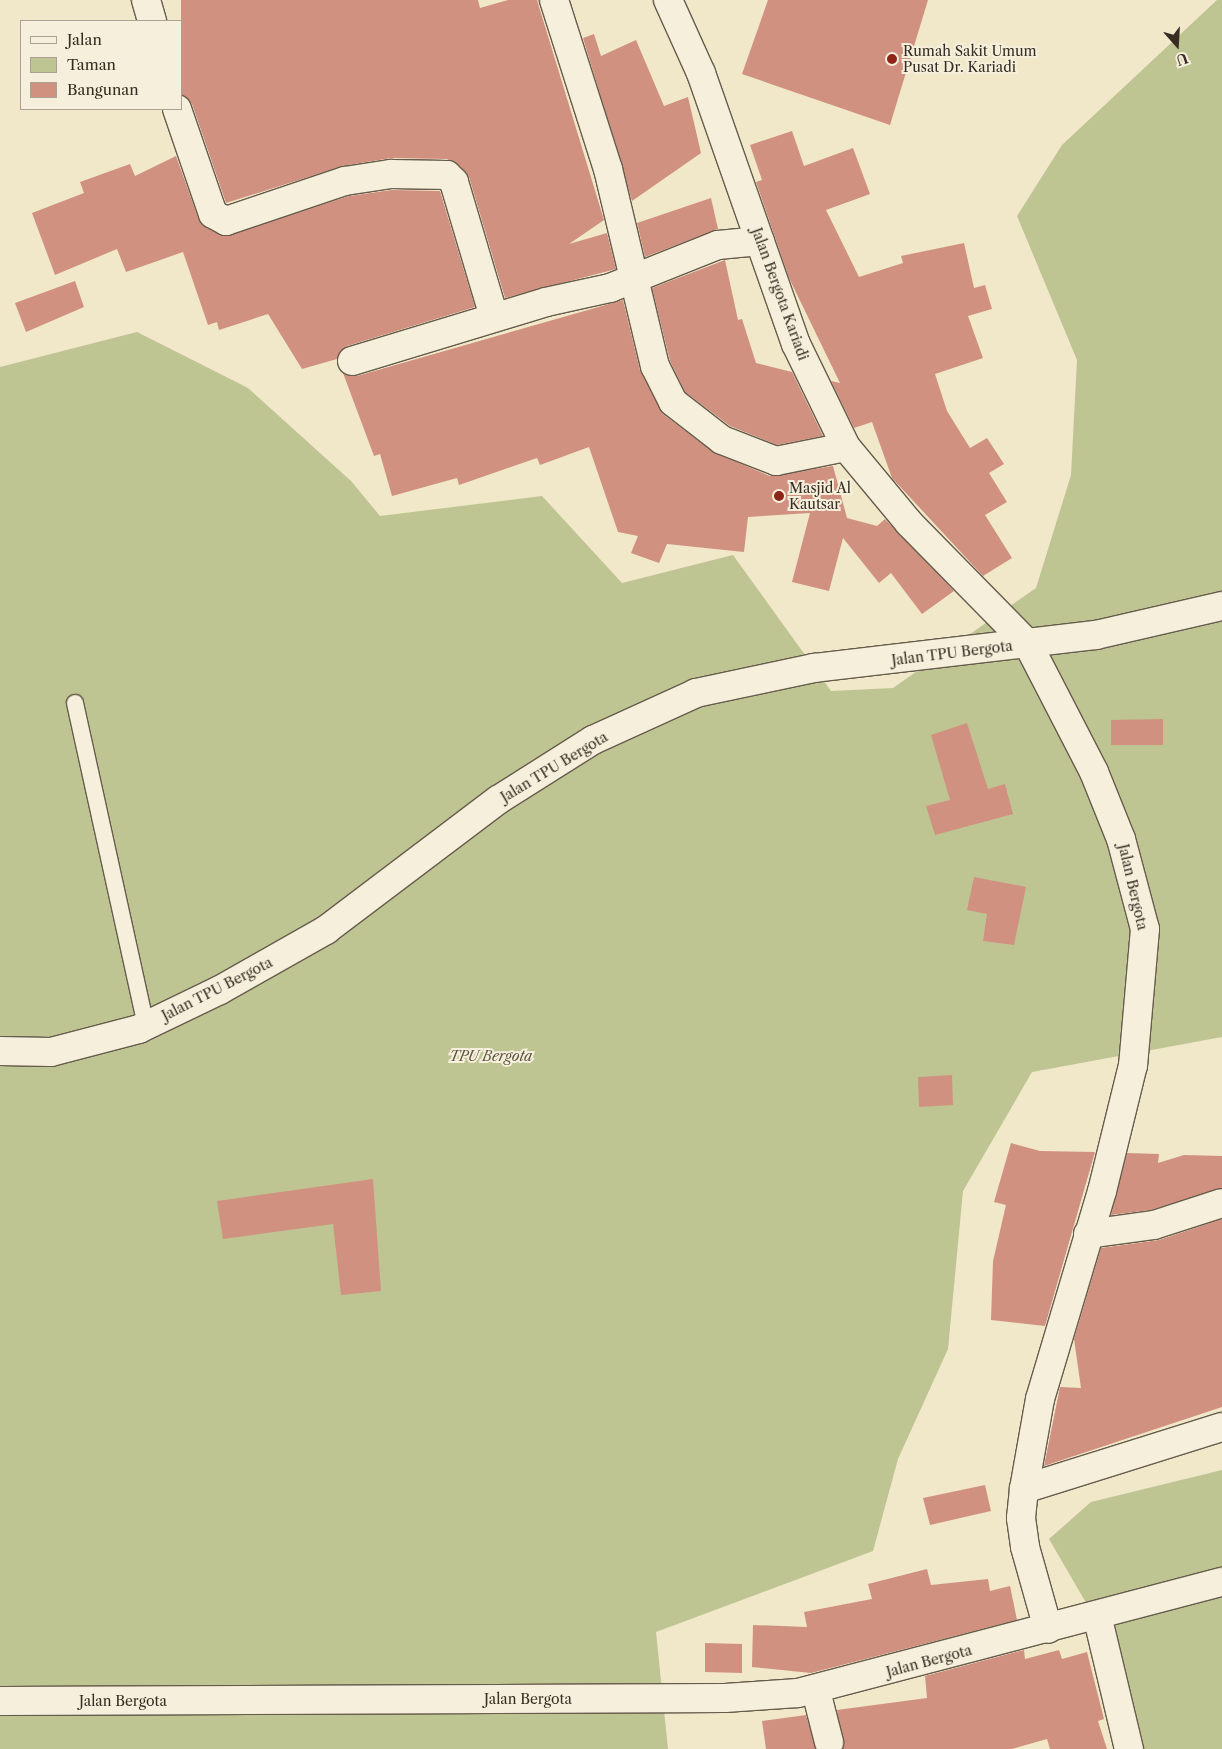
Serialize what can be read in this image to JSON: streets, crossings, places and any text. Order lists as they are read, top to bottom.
{
  "streets": {
    "street": ["Jalan Bergota Kariadi", "Jalan TPU Bergota", "Jalan Bergota"]
  },
  "crossings": [
    ["Jalan Bergota Kariadi", "Jalan TPU Bergota"],
    ["Jalan Bergota Kariadi", "Jalan Bergota"],
    ["Jalan TPU Bergota", "Jalan Bergota"]
  ],
  "parks": ["TPU Bergota"],
  "places": ["Rumah Sakit Umum Pusat Dr. Kariadi", "Masjid Al Kautsar"],
  "legend": ["Jalan", "Taman", "Bangunan"],
  "north": "bottom"
}
